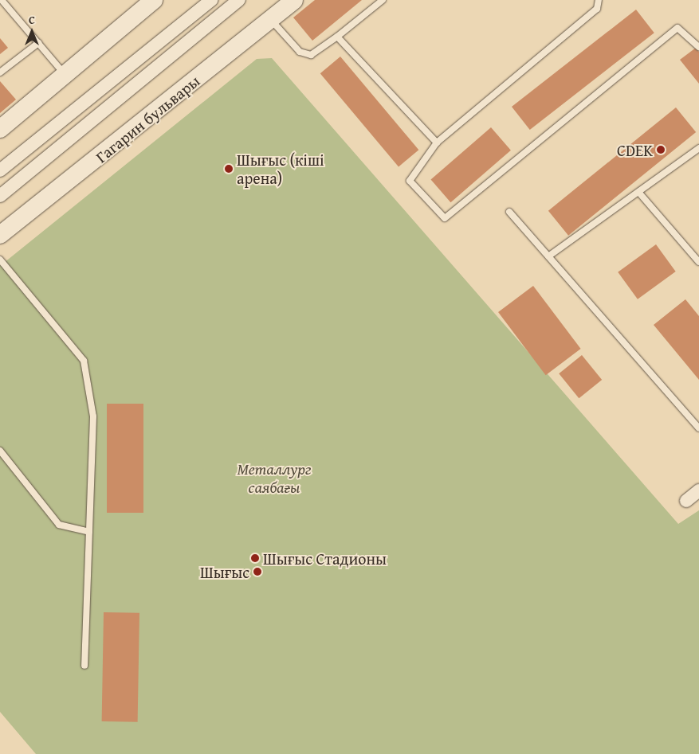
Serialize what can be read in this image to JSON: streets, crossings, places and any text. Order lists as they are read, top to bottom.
{
  "streets": {
    "main road": ["Гагарин бульвары"]
  },
  "parks": ["Металлург саябағы"],
  "places": [
    "CDEK",
    "Шығыс (кіші арена)",
    "Шығыс Стадионы",
    "Шығыс"
  ],
  "north": "top"
}
